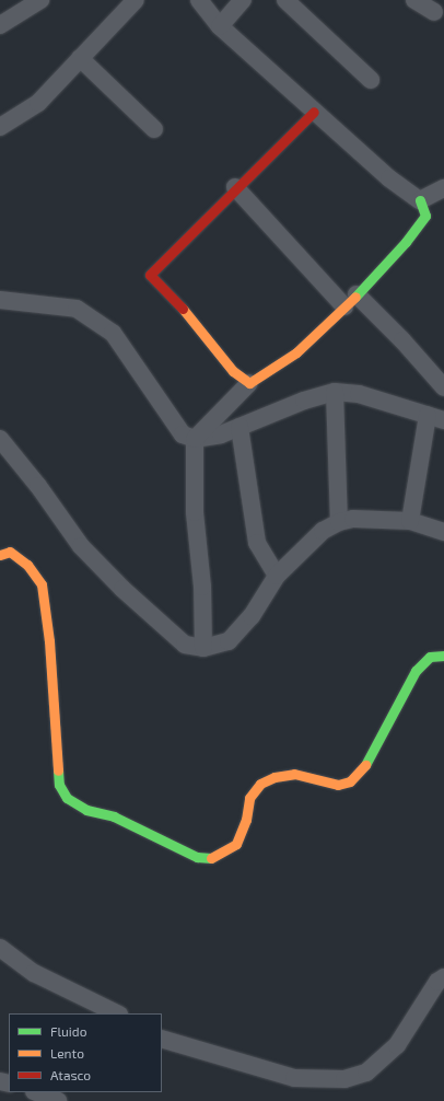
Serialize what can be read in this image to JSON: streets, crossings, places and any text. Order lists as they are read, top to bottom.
{
  "legend": ["Fluido", "Lento", "Atasco"]
}
